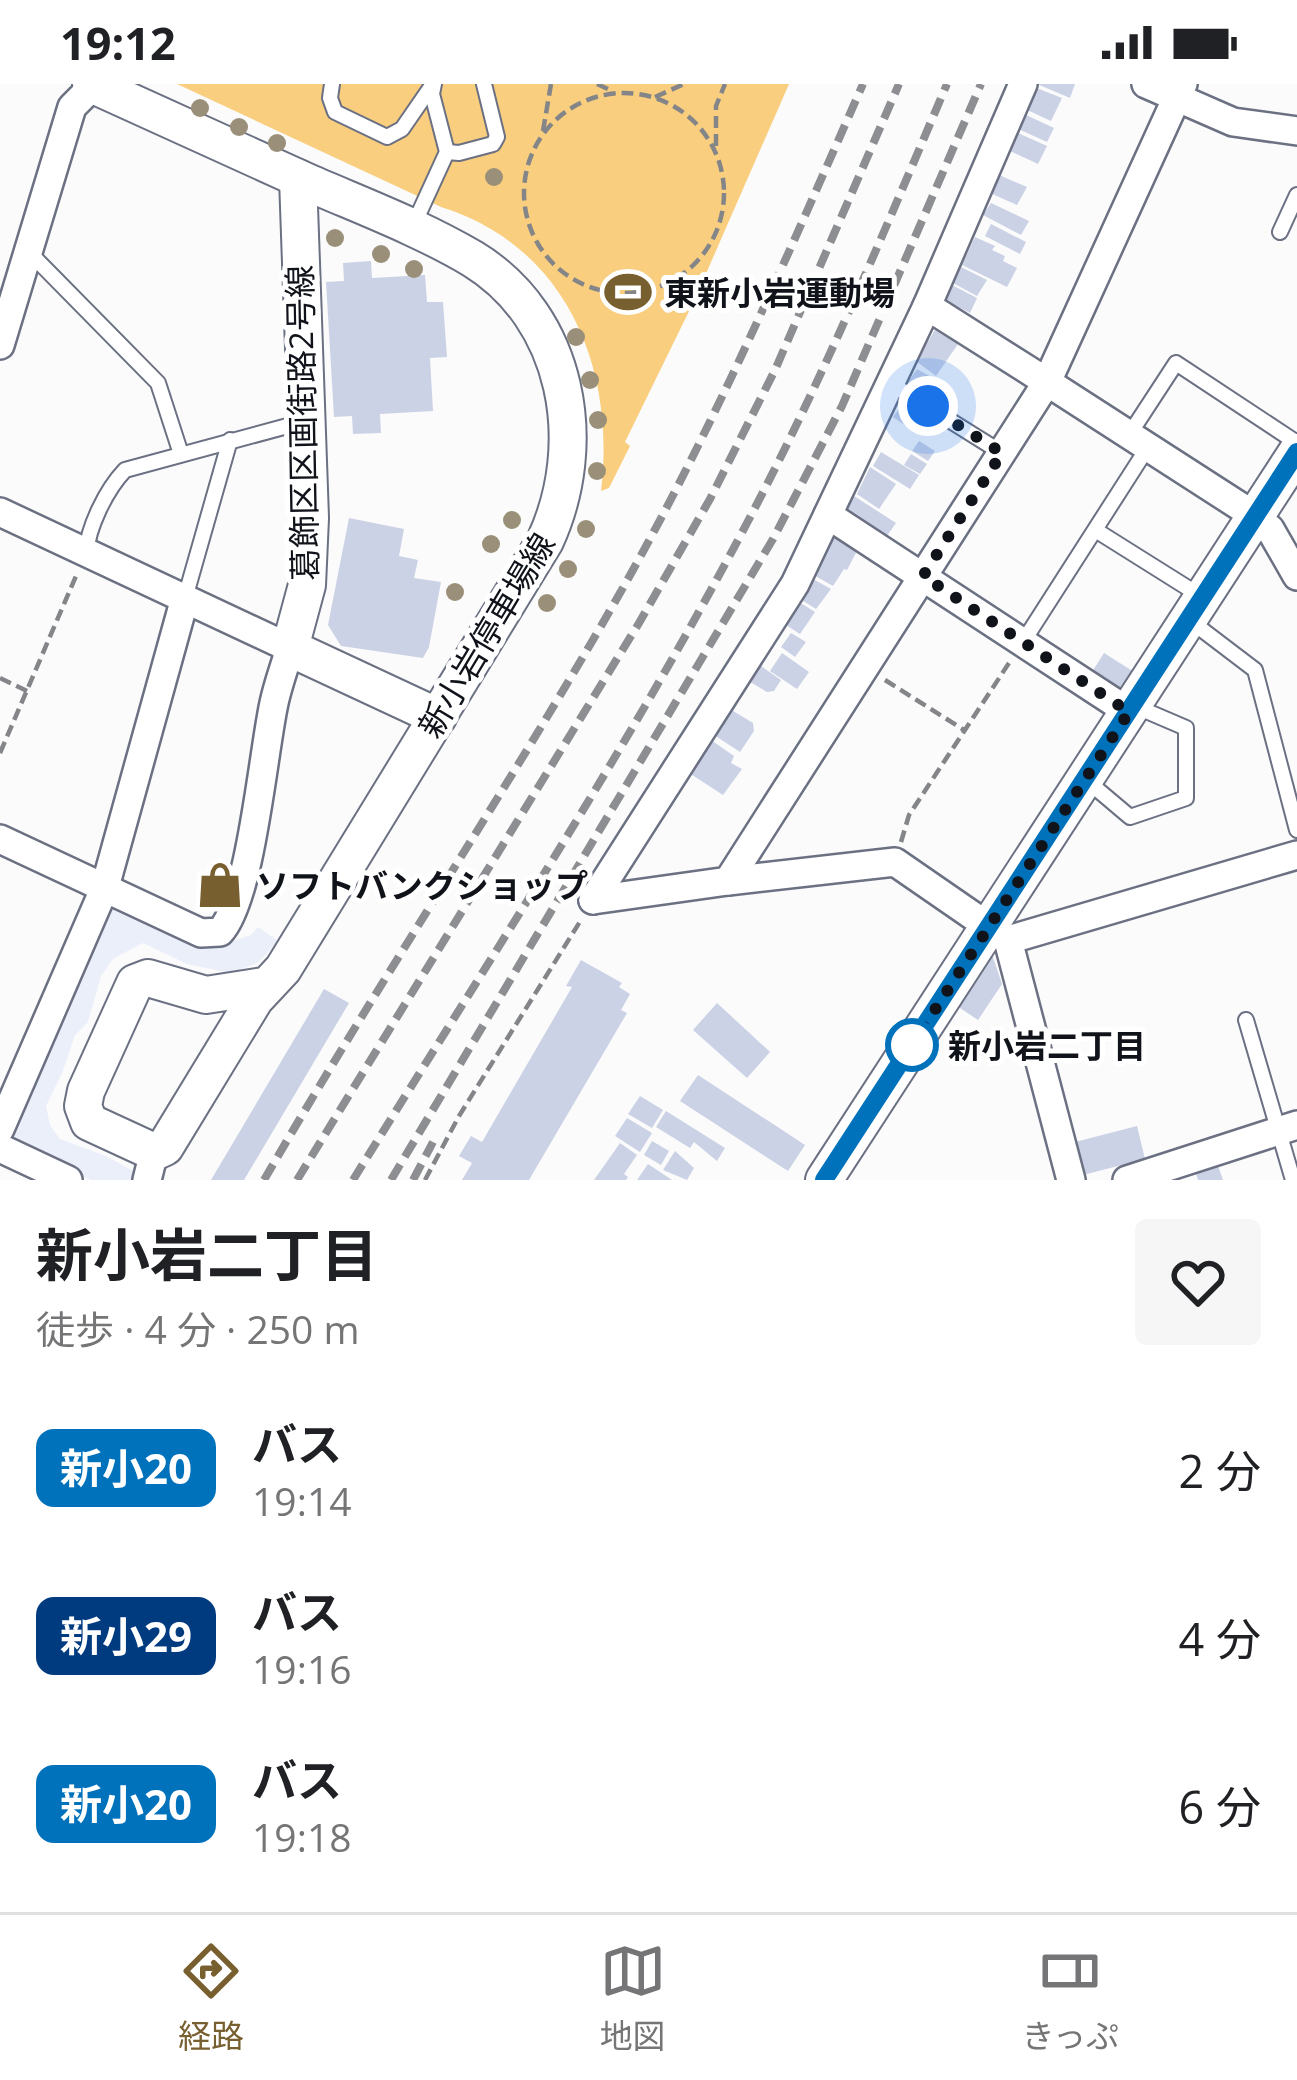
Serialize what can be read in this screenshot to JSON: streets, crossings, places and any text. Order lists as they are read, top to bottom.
{
  "streets": {
    "street": ["葛飾区区画街路2号線", "新小岩停車場線"]
  },
  "crossings": [
    ["葛飾区区画街路2号線", "新小岩停車場線"]
  ],
  "places": {
    "sports": ["東新小岩運動場"],
    "shop": ["ソフトバンクショップ"],
    "other": ["新小岩二丁目"]
  },
  "lines": ["bus line 新小20"],
  "page": {
    "status": "19:12",
    "heading": ["新小岩二丁目", "徒歩 · 4 分 · 250 m"],
    "list": [
      {
        "mark": "新小20",
        "name": "バス",
        "note": "19:14",
        "value": "2 分"
      },
      {
        "mark": "新小29",
        "name": "バス",
        "note": "19:16",
        "value": "4 分"
      },
      {
        "mark": "新小20",
        "name": "バス",
        "note": "19:18",
        "value": "6 分"
      }
    ],
    "tabs": ["経路", "地図", "きっぷ"]
  }
}
